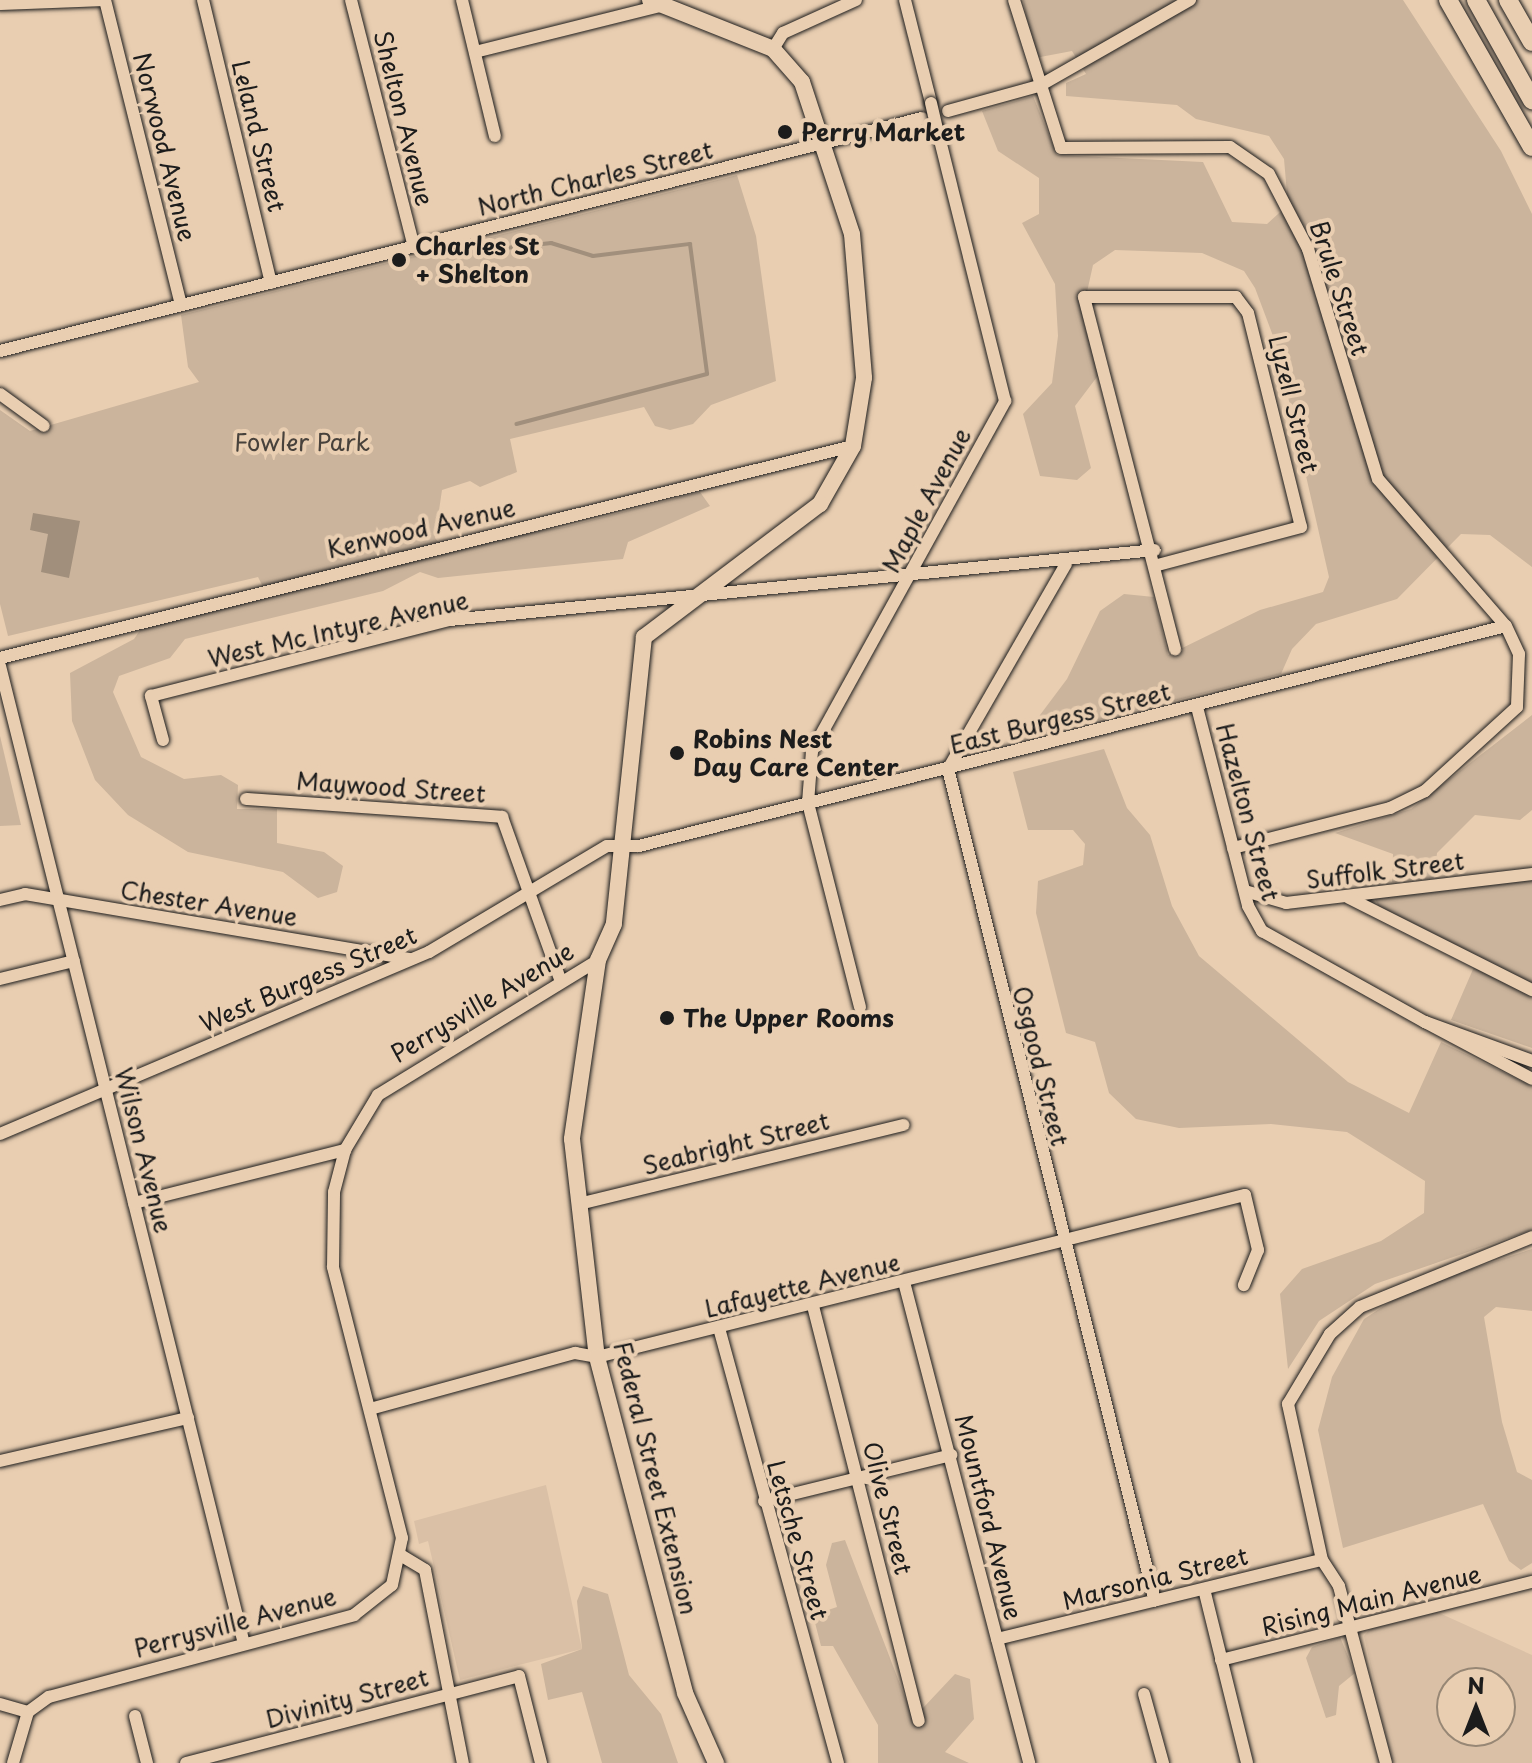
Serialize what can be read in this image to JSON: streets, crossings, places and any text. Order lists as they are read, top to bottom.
{
  "streets": {
    "main road": ["Perrysville Avenue", "Federal Street Extension"],
    "street": [
      "Shelton Avenue",
      "Leland Street",
      "Norwood Avenue",
      "North Charles Street",
      "Brule Street",
      "Lyzell Street",
      "Maple Avenue",
      "Kenwood Avenue",
      "West Mc Intyre Avenue",
      "East Burgess Street",
      "Maywood Street",
      "Hazelton Street",
      "Suffolk Street",
      "Chester Avenue",
      "West Burgess Street",
      "Osgood Street",
      "Seabright Street",
      "Wilson Avenue",
      "Lafayette Avenue",
      "Olive Street",
      "Mountford Avenue",
      "Letsche Street",
      "Marsonia Street",
      "Rising Main Avenue",
      "Divinity Street"
    ]
  },
  "crossings": [
    ["Shelton Avenue", "North Charles Street"],
    ["Leland Street", "North Charles Street"],
    ["Norwood Avenue", "North Charles Street"],
    ["North Charles Street", "Perrysville Avenue"],
    ["Brule Street", "East Burgess Street"],
    ["Lyzell Street", "West Mc Intyre Avenue"],
    ["Maple Avenue", "West Mc Intyre Avenue"],
    ["Maple Avenue", "East Burgess Street"],
    ["Kenwood Avenue", "Perrysville Avenue"],
    ["West Mc Intyre Avenue", "Perrysville Avenue"],
    ["East Burgess Street", "Hazelton Street"],
    ["East Burgess Street", "West Burgess Street"],
    ["East Burgess Street", "Perrysville Avenue"],
    ["East Burgess Street", "Osgood Street"],
    ["Maywood Street", "West Burgess Street"],
    ["Maywood Street", "Perrysville Avenue"],
    ["Hazelton Street", "Suffolk Street"],
    ["Chester Avenue", "West Burgess Street"],
    ["Chester Avenue", "Wilson Avenue"],
    ["West Burgess Street", "Perrysville Avenue"],
    ["West Burgess Street", "Wilson Avenue"],
    ["Perrysville Avenue", "Wilson Avenue"],
    ["Perrysville Avenue", "Lafayette Avenue"],
    ["Perrysville Avenue", "Federal Street Extension"],
    ["Osgood Street", "Lafayette Avenue"],
    ["Osgood Street", "Marsonia Street"],
    ["Seabright Street", "Federal Street Extension"],
    ["Lafayette Avenue", "Federal Street Extension"],
    ["Lafayette Avenue", "Olive Street"],
    ["Lafayette Avenue", "Mountford Avenue"],
    ["Lafayette Avenue", "Letsche Street"],
    ["Mountford Avenue", "Marsonia Street"]
  ],
  "parks": ["Fowler Park"],
  "places": [
    "Perry Market",
    "Charles St + Shelton",
    "Robins Nest Day Care Center",
    "The Upper Rooms"
  ],
  "north": "top"
}
